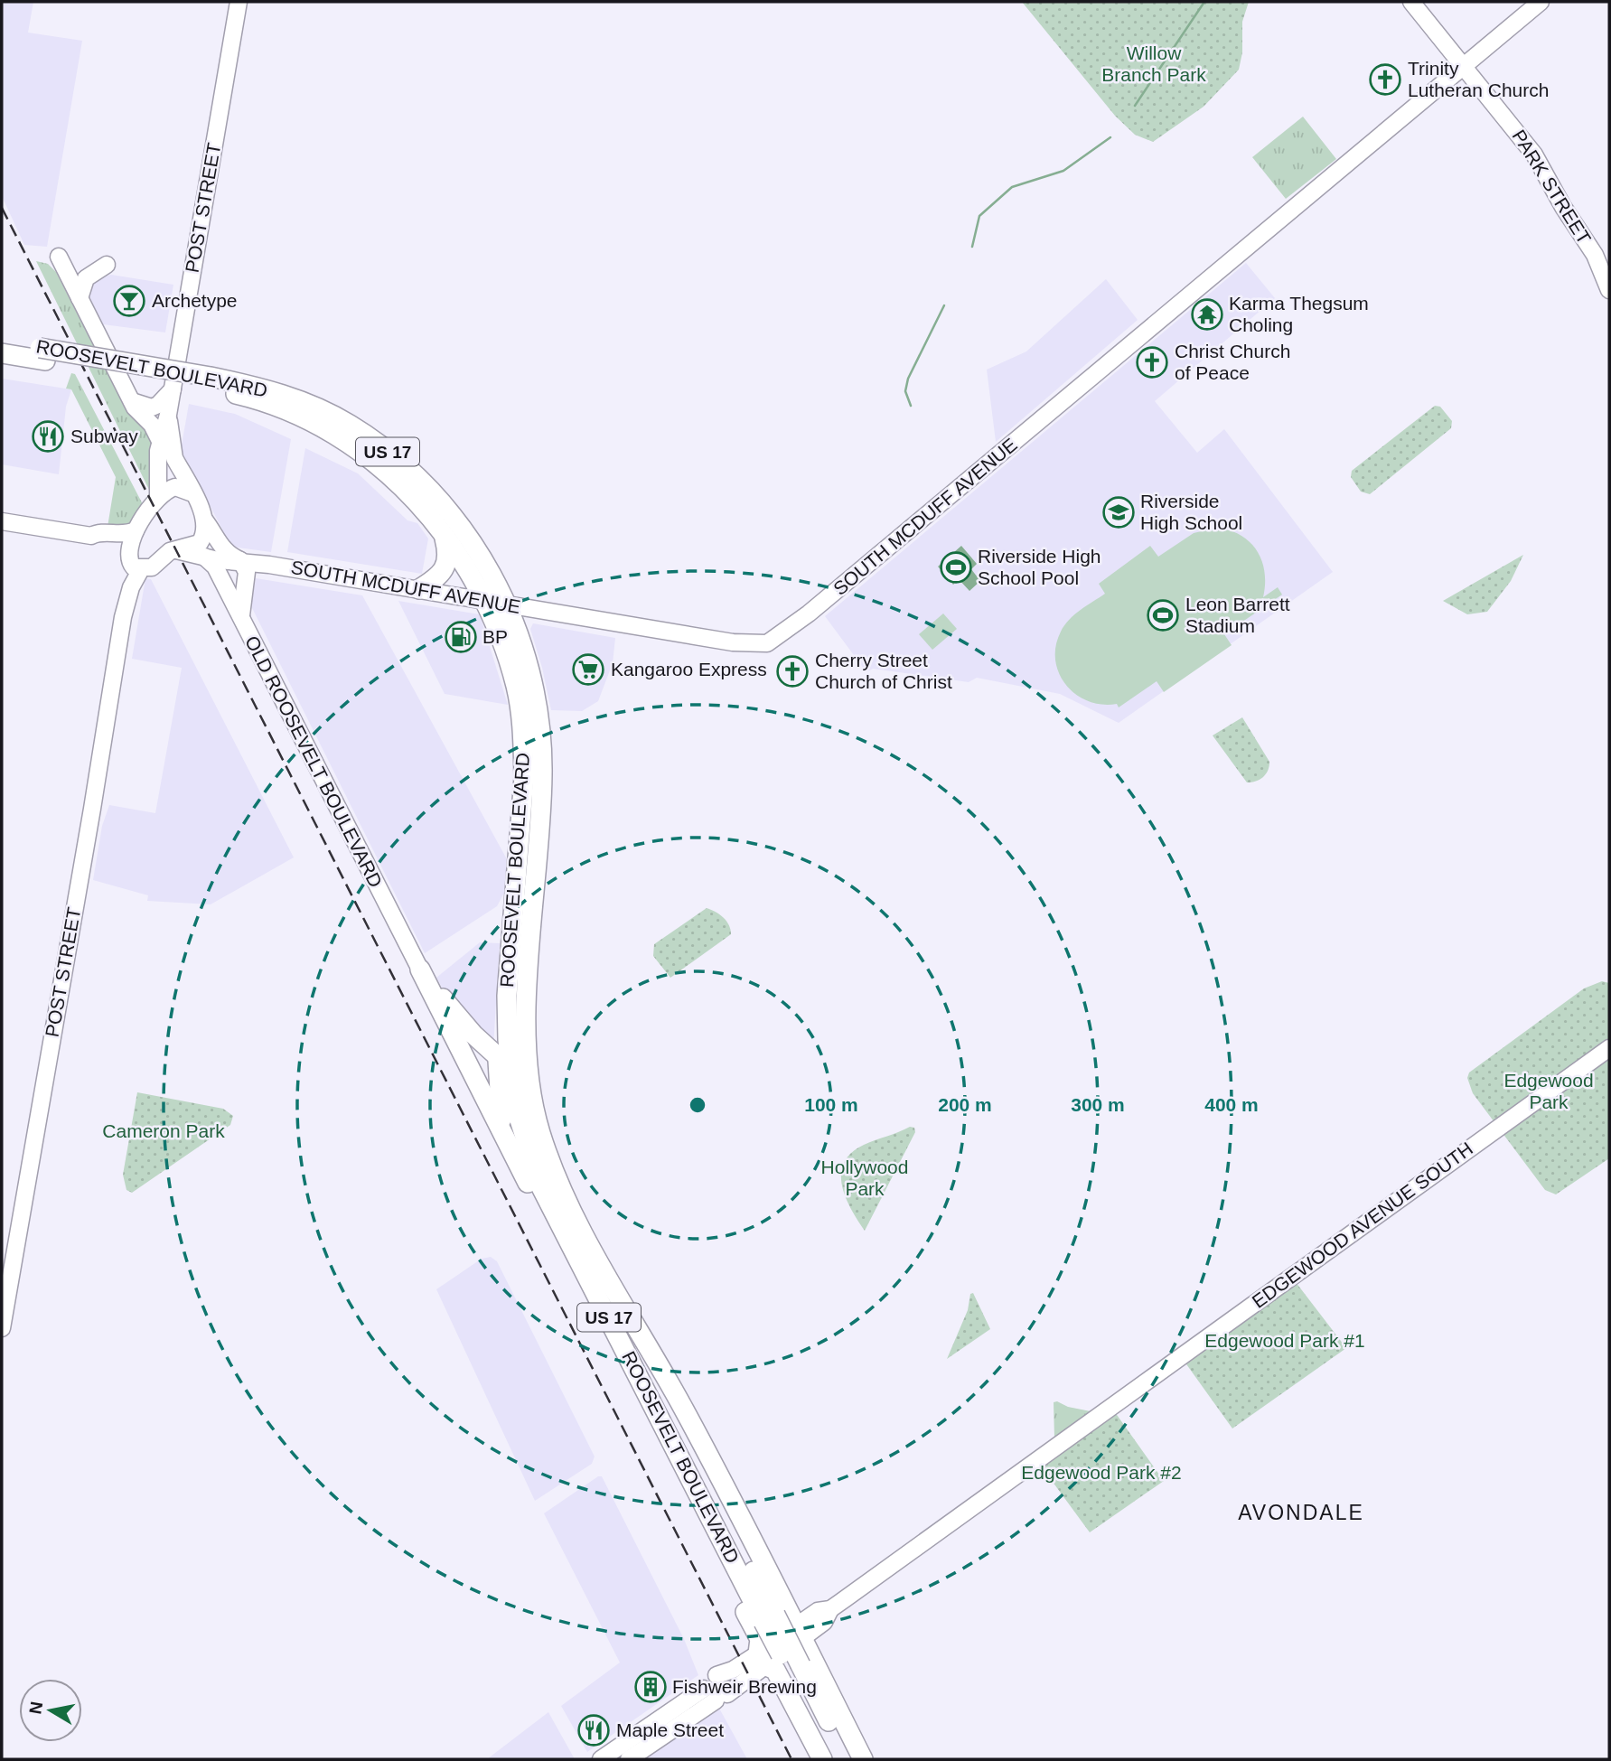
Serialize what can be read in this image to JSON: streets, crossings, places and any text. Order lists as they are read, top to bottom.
{
  "streets": {
    "highway": ["ROOSEVELT BOULEVARD", "US 17"],
    "main road": [
      "PARK STREET",
      "POST STREET",
      "SOUTH MCDUFF AVENUE",
      "OLD ROOSEVELT BOULEVARD",
      "EDGEWOOD AVENUE SOUTH"
    ]
  },
  "crossings": [
    ["PARK STREET", "SOUTH MCDUFF AVENUE"],
    ["ROOSEVELT BOULEVARD", "US 17"],
    ["ROOSEVELT BOULEVARD", "SOUTH MCDUFF AVENUE"],
    ["SOUTH MCDUFF AVENUE", "OLD ROOSEVELT BOULEVARD"]
  ],
  "districts": ["AVONDALE"],
  "parks": [
    "Willow Branch Park",
    "Edgewood Park",
    "Cameron Park",
    "Hollywood Park",
    "Edgewood Park #1",
    "Edgewood Park #2"
  ],
  "places": {
    "church": ["Trinity Lutheran Church", "Christ Church of Peace", "Cherry Street Church of Christ"],
    "bar": ["Archetype"],
    "temple": ["Karma Thegsum Choling"],
    "restaurant": ["Subway", "Maple Street"],
    "school or university": ["Riverside High School"],
    "sports": ["Riverside High School Pool", "Leon Barrett Stadium"],
    "fuel station": ["BP"],
    "supermarket": ["Kangaroo Express"],
    "building": ["Fishweir Brewing"]
  },
  "north": "left",
  "rings": [
    "100 m",
    "200 m",
    "300 m",
    "400 m"
  ]
}
